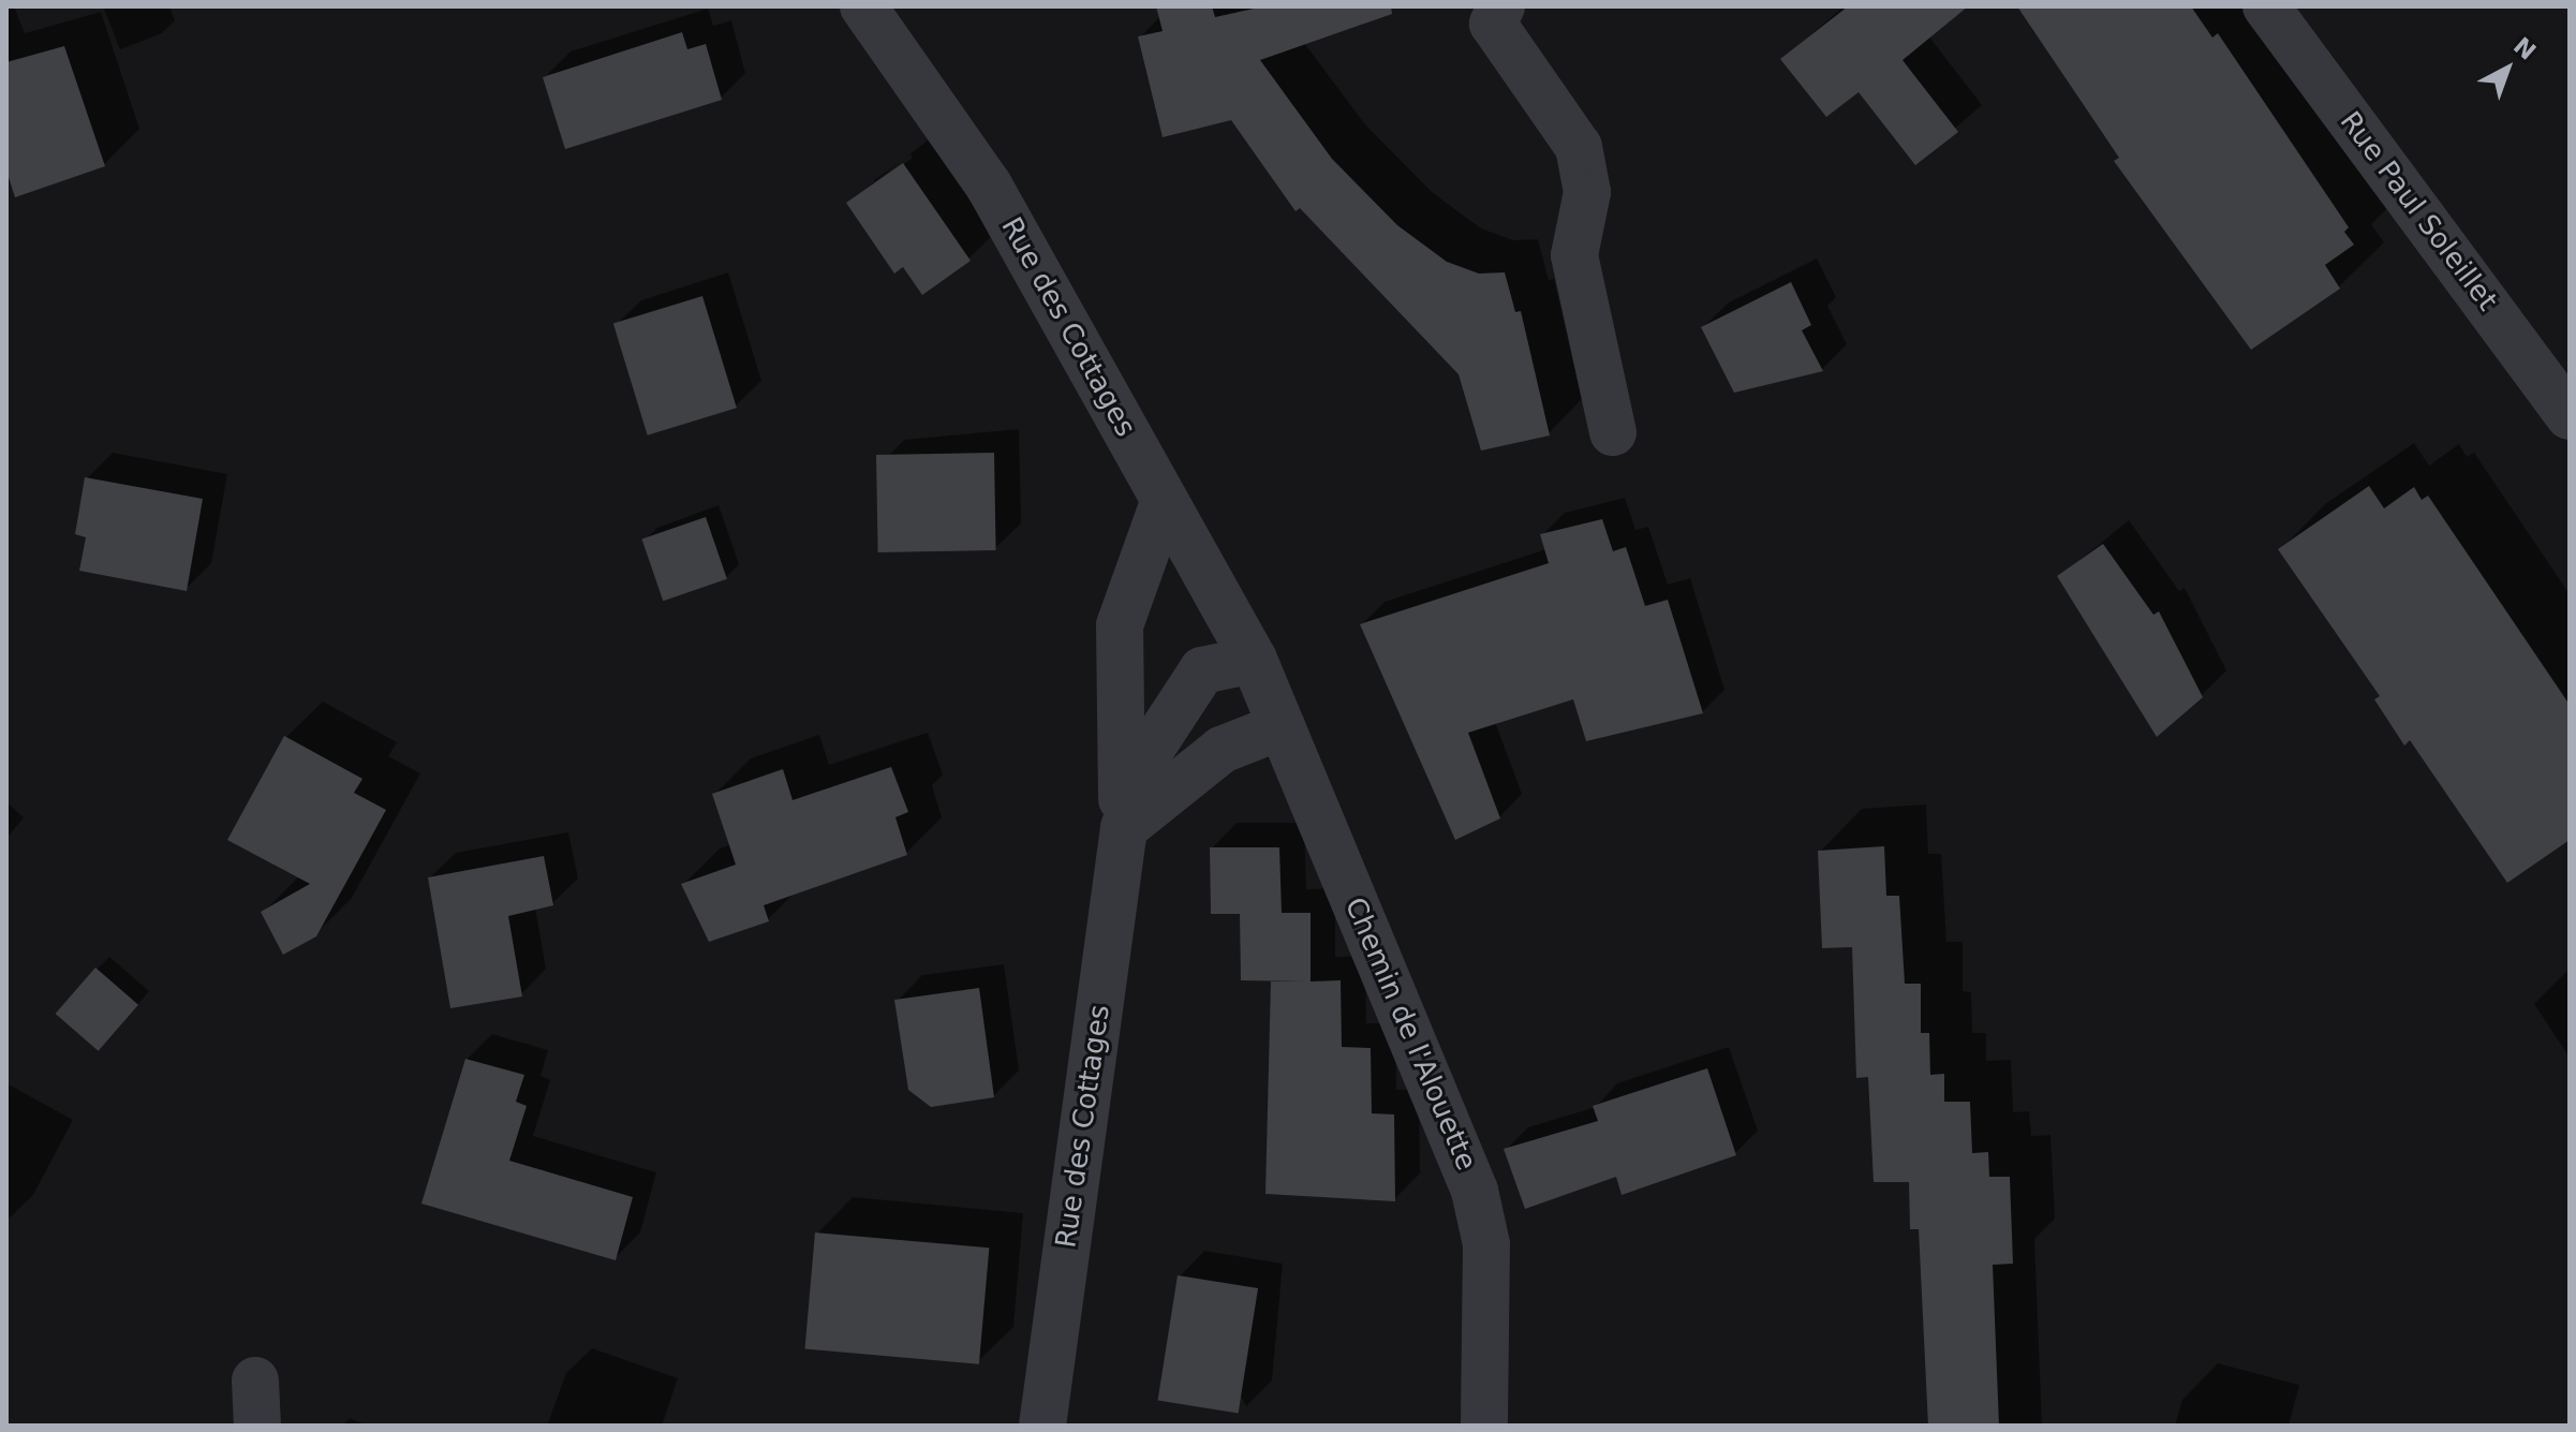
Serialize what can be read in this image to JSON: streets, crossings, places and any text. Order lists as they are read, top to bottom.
{
  "streets": {
    "street": ["Rue Paul Soleillet", "Rue des Cottages", "Chemin de l'Alouette"]
  },
  "crossings": [
    ["Rue des Cottages", "Chemin de l'Alouette"]
  ],
  "north": "top right"
}
